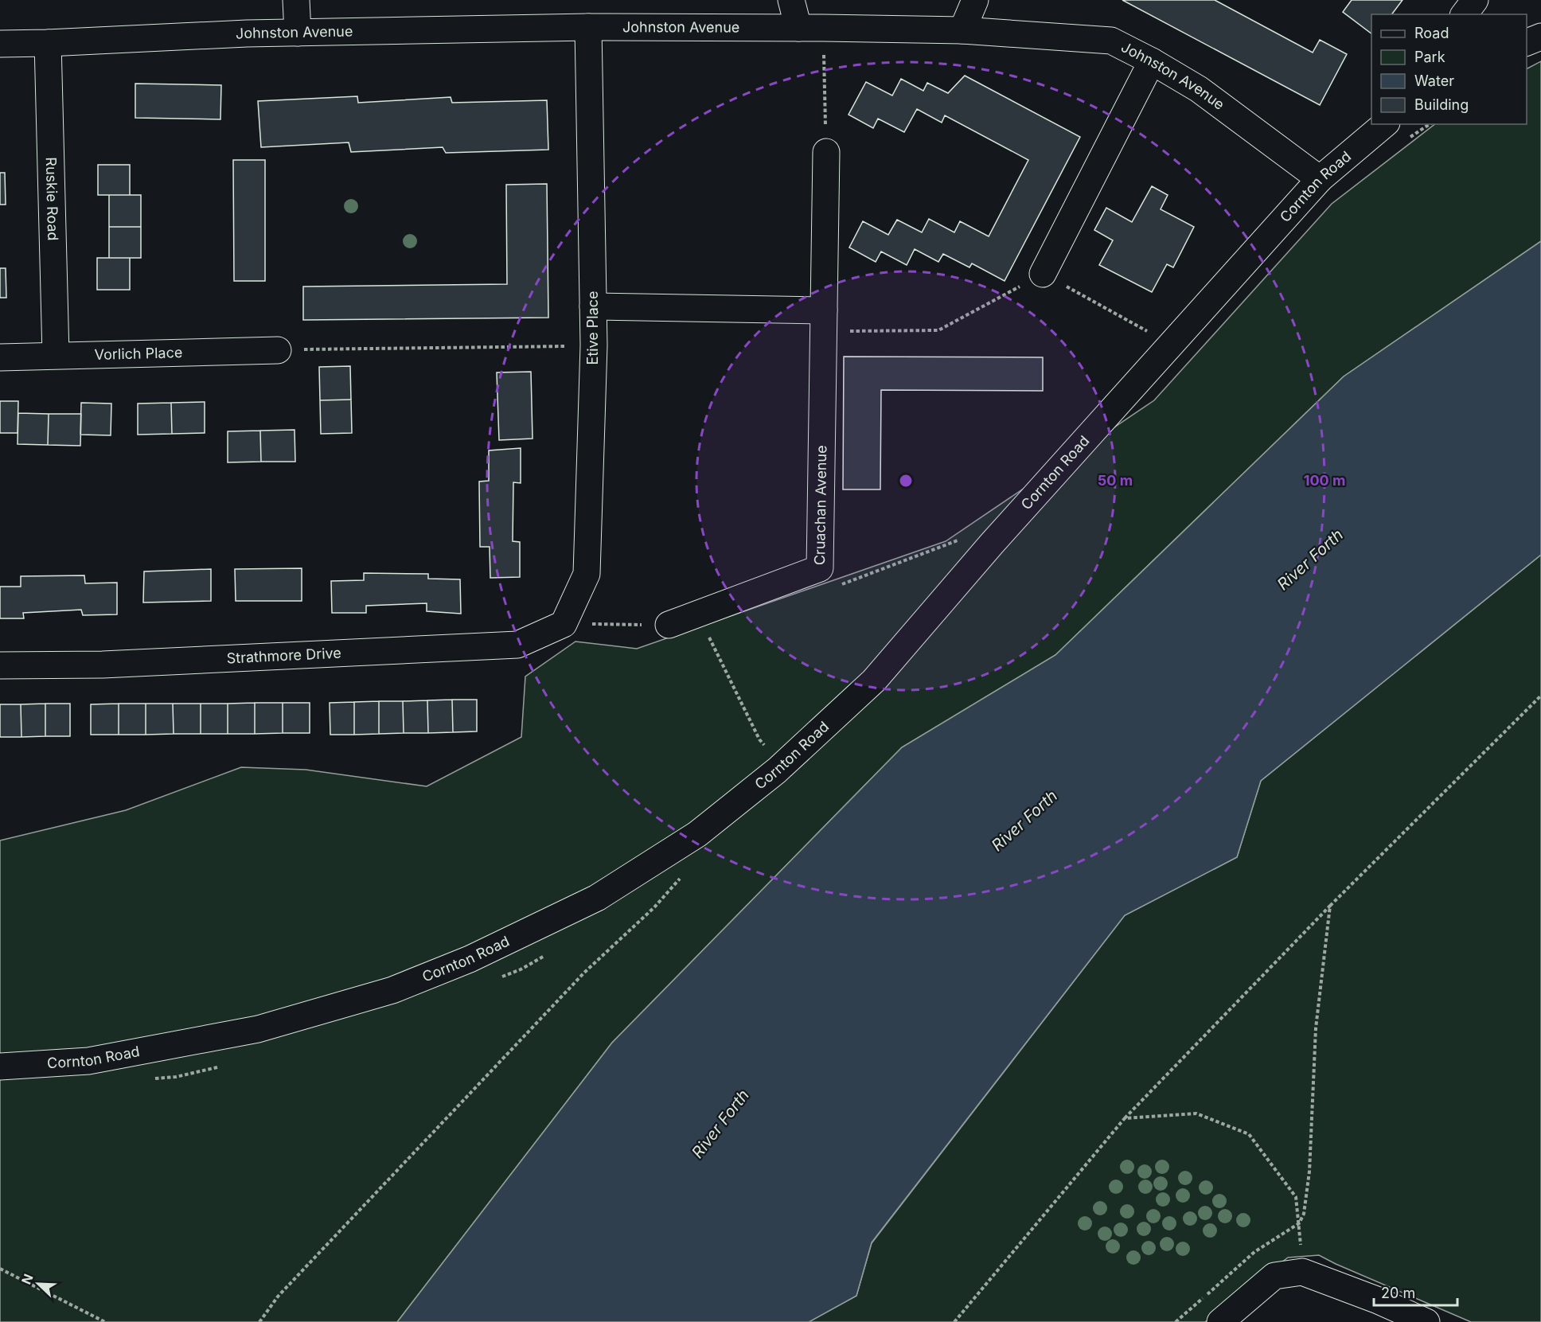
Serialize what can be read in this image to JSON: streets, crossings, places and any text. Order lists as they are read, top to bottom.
{
  "streets": {
    "street": [
      "Johnston Avenue",
      "Cornton Road",
      "Ruskie Road",
      "Etive Place",
      "Vorlich Place",
      "Cruachan Avenue",
      "Strathmore Drive"
    ]
  },
  "crossings": [
    ["Johnston Avenue", "Cornton Road"],
    ["Johnston Avenue", "Ruskie Road"],
    ["Johnston Avenue", "Etive Place"],
    ["Ruskie Road", "Vorlich Place"],
    ["Etive Place", "Strathmore Drive"]
  ],
  "water": ["River Forth"],
  "legend": [
    "Road",
    "Park",
    "Water",
    "Building"
  ],
  "scale_bar": "20 m",
  "north": "top left",
  "rings": ["50 m", "100 m"]
}
